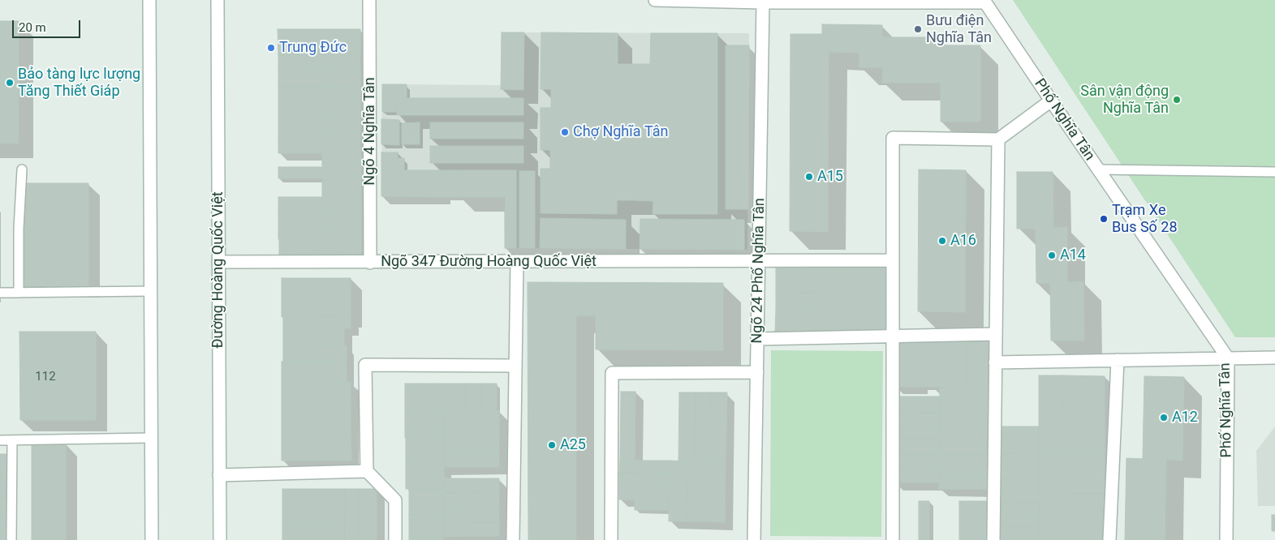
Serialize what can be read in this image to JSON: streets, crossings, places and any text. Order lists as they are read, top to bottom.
{
  "streets": {
    "street": [
      "Phố Nghĩa Tân",
      "Ngõ 4 Nghĩa Tân",
      "Ngõ 347 Đường Hoàng Quốc Việt",
      "Đường Hoàng Quốc Việt",
      "Ngõ 24 Phố Nghĩa Tân"
    ]
  },
  "crossings": [
    ["Phố Nghĩa Tân", "Ngõ 24 Phố Nghĩa Tân"],
    ["Ngõ 4 Nghĩa Tân", "Ngõ 347 Đường Hoàng Quốc Việt"],
    ["Ngõ 347 Đường Hoàng Quốc Việt", "Đường Hoàng Quốc Việt"],
    ["Ngõ 347 Đường Hoàng Quốc Việt", "Ngõ 24 Phố Nghĩa Tân"]
  ],
  "places": [
    "Bưu điện Nghĩa Tân",
    "Trung Đức",
    "Bảo tàng lực lượng Tăng Thiết Giáp",
    "Sân vận động Nghĩa Tân",
    "Chợ Nghĩa Tân",
    "A15",
    "Trạm Xe Bus Số 28",
    "A16",
    "A14",
    "A12",
    "A25"
  ],
  "house_numbers": ["112"],
  "scale_bar": "20 m"
}
